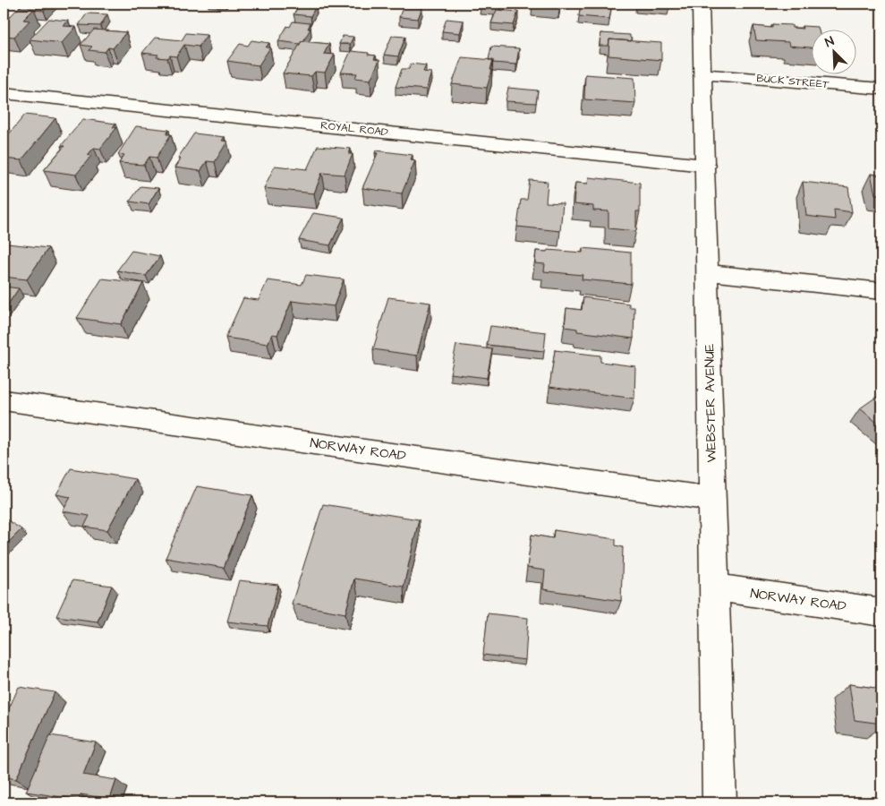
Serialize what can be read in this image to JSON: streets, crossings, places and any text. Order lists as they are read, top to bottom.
{
  "streets": {
    "street": [
      "BUCK STREET",
      "ROYAL ROAD",
      "WEBSTER AVENUE",
      "NORWAY ROAD"
    ]
  },
  "crossings": [
    ["BUCK STREET", "WEBSTER AVENUE"],
    ["ROYAL ROAD", "WEBSTER AVENUE"],
    ["WEBSTER AVENUE", "NORWAY ROAD"]
  ],
  "north": "top left"
}
